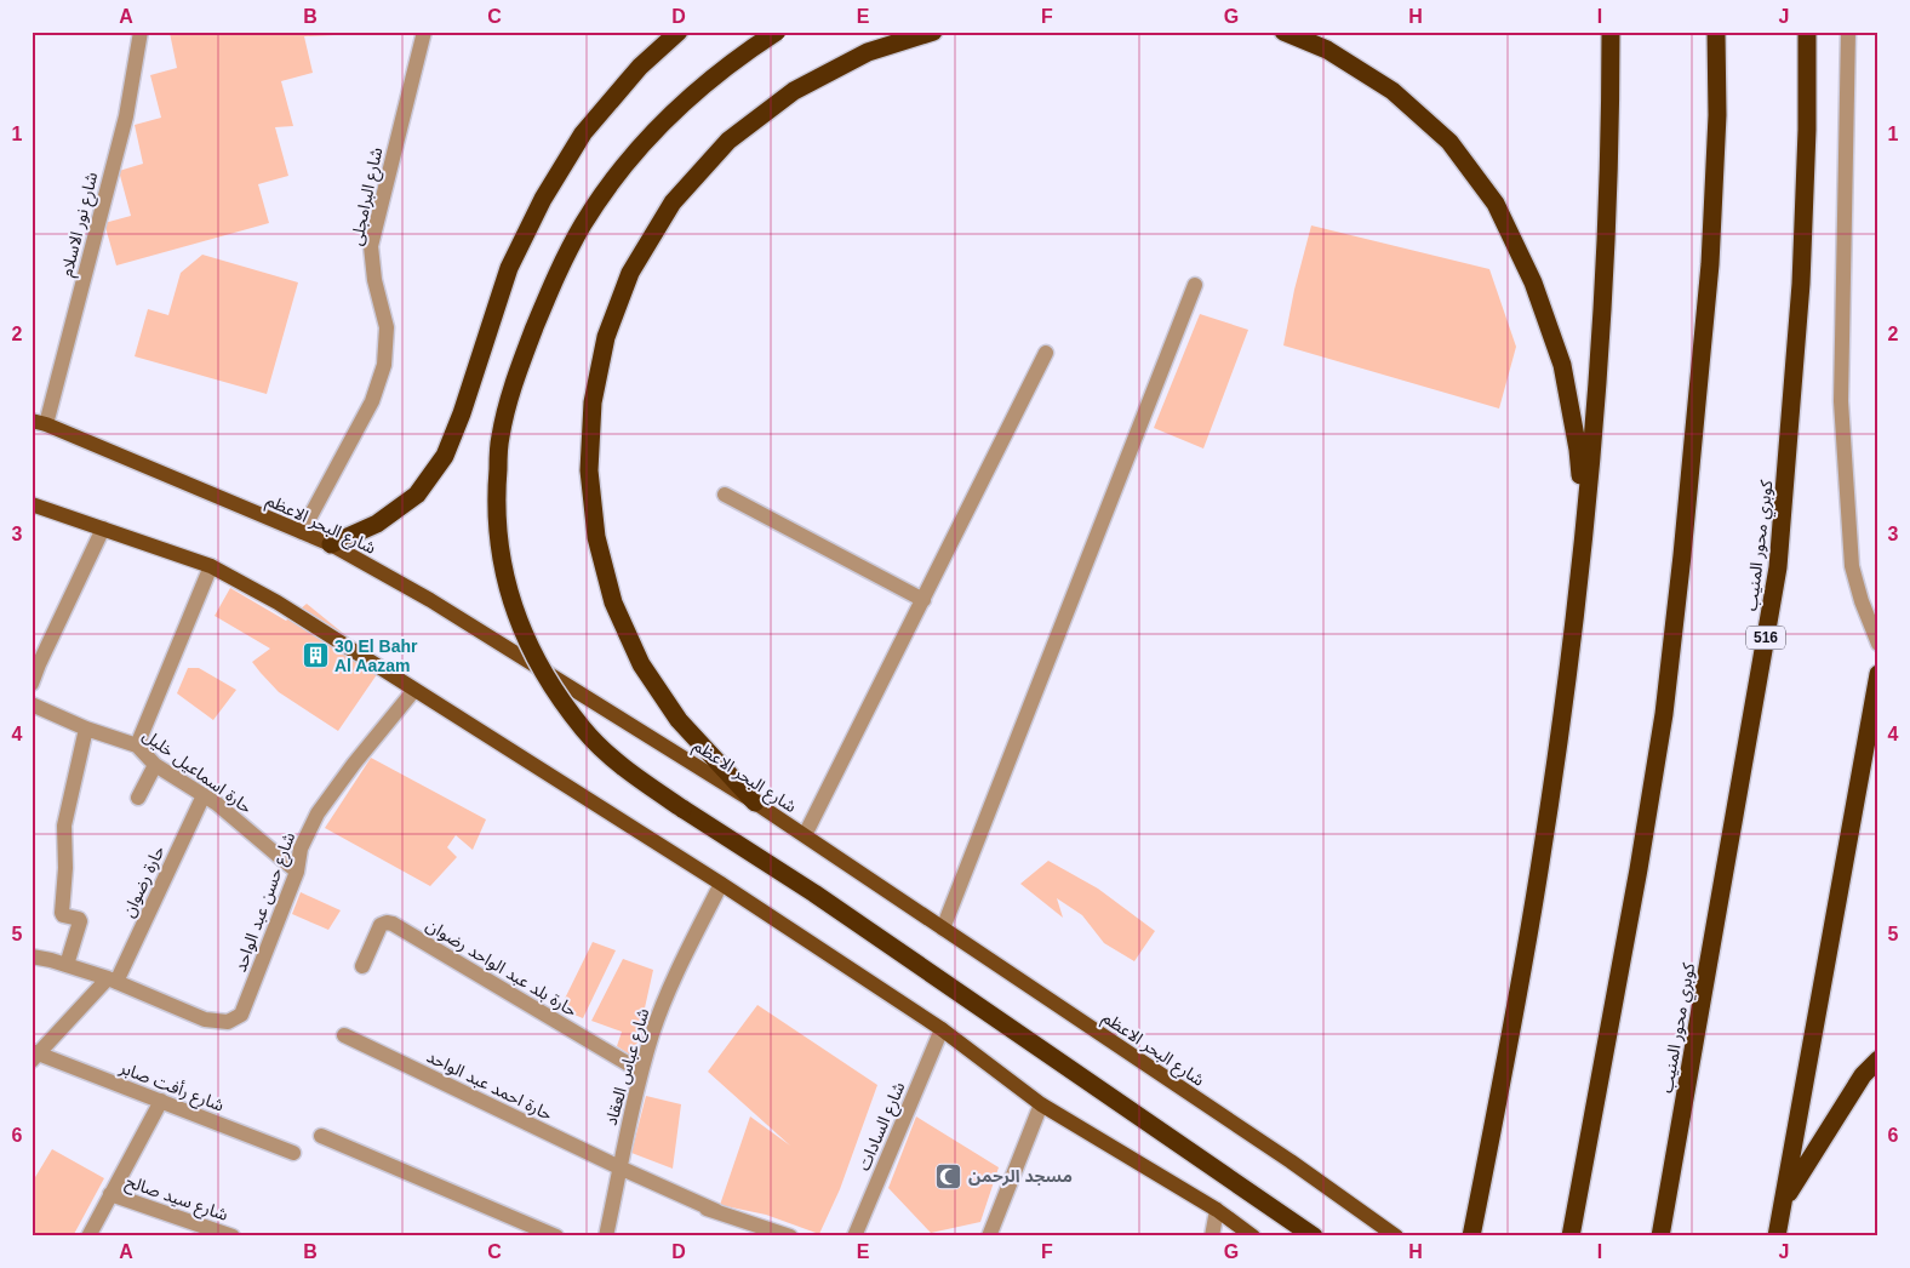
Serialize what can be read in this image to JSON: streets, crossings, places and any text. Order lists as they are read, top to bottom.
{
  "streets": {
    "highway": ["كوبري محور المنيب", "516"],
    "main road": ["شارع البحر الاعظم"],
    "street": [
      "شارع البرامجلى",
      "شارع نور الاسلام",
      "حارة اسماعيل خليل",
      "حارة رضوان",
      "شارع حسن عبد الواحد",
      "حارة بلد عبد الواحد رضوان",
      "شارع عباس العقاد",
      "حارة احمد عبد الواحد",
      "شارع رأفت صابر",
      "شارع السادات",
      "شارع سيد صالح"
    ]
  },
  "crossings": [
    ["شارع البرامجلى", "شارع البحر الاعظم"],
    ["شارع نور الاسلام", "شارع البحر الاعظم"],
    ["حارة اسماعيل خليل", "حارة رضوان"],
    ["حارة اسماعيل خليل", "شارع حسن عبد الواحد"],
    ["حارة رضوان", "شارع حسن عبد الواحد"],
    ["حارة بلد عبد الواحد رضوان", "شارع عباس العقاد"],
    ["شارع عباس العقاد", "حارة احمد عبد الواحد"]
  ],
  "places": {
    "building": ["30 El Bahr Al Aazam"],
    "mosque": ["مسجد الرحمن"]
  },
  "grid": {
    "columns": [
      "A",
      "B",
      "C",
      "D",
      "E",
      "F",
      "G",
      "H",
      "I",
      "J"
    ],
    "rows": [
      "1",
      "2",
      "3",
      "4",
      "5",
      "6"
    ]
  }
}
